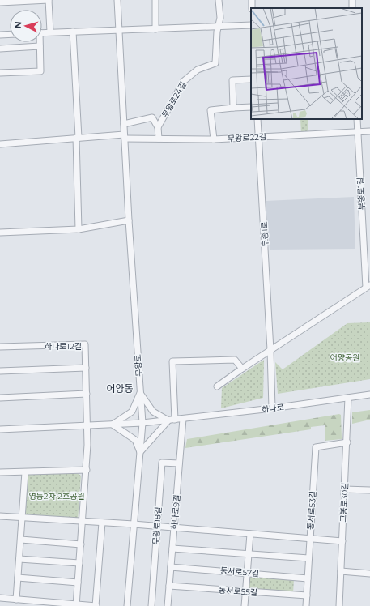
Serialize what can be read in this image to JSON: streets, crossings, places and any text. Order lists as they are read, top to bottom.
{
  "streets": {
    "street": [
      "무왕로24길",
      "무왕로22길",
      "부송로1길",
      "부송1로",
      "하나로12길",
      "무왕로",
      "하나로",
      "고봉로30길",
      "동서로53길",
      "하나로9길",
      "무왕로18길",
      "동서로57길",
      "동서로55길"
    ]
  },
  "crossings": [
    ["무왕로22길", "부송로1길"],
    ["무왕로22길", "부송1로"],
    ["무왕로22길", "무왕로"],
    ["부송1로", "하나로"],
    ["하나로12길", "하나로"],
    ["무왕로", "하나로"],
    ["하나로", "고봉로30길"],
    ["하나로", "하나로9길"],
    ["고봉로30길", "동서로53길"],
    ["동서로53길", "동서로57길"],
    ["동서로53길", "동서로55길"],
    ["하나로9길", "무왕로18길"],
    ["하나로9길", "동서로57길"],
    ["하나로9길", "동서로55길"]
  ],
  "districts": ["어양동"],
  "parks": ["어양공원", "영등2차 2호공원"],
  "north": "left"
}
